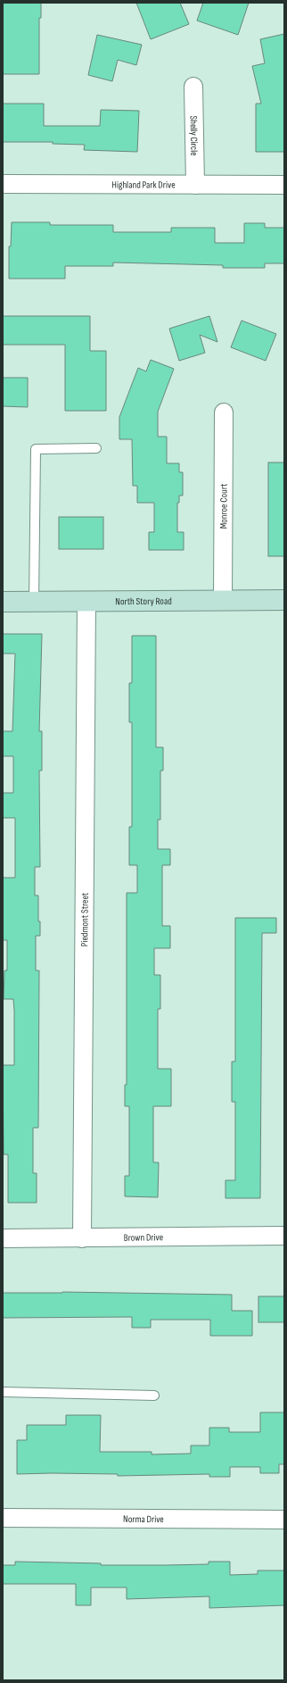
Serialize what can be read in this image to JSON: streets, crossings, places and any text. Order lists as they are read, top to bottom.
{
  "streets": {
    "main road": ["North Story Road"],
    "street": [
      "Shelly Circle",
      "Highland Park Drive",
      "Monroe Court",
      "Piedmont Street",
      "Brown Drive",
      "Norma Drive"
    ]
  },
  "crossings": [
    ["Shelly Circle", "Highland Park Drive"],
    ["Monroe Court", "North Story Road"],
    ["North Story Road", "Piedmont Street"],
    ["Piedmont Street", "Brown Drive"]
  ]
}
